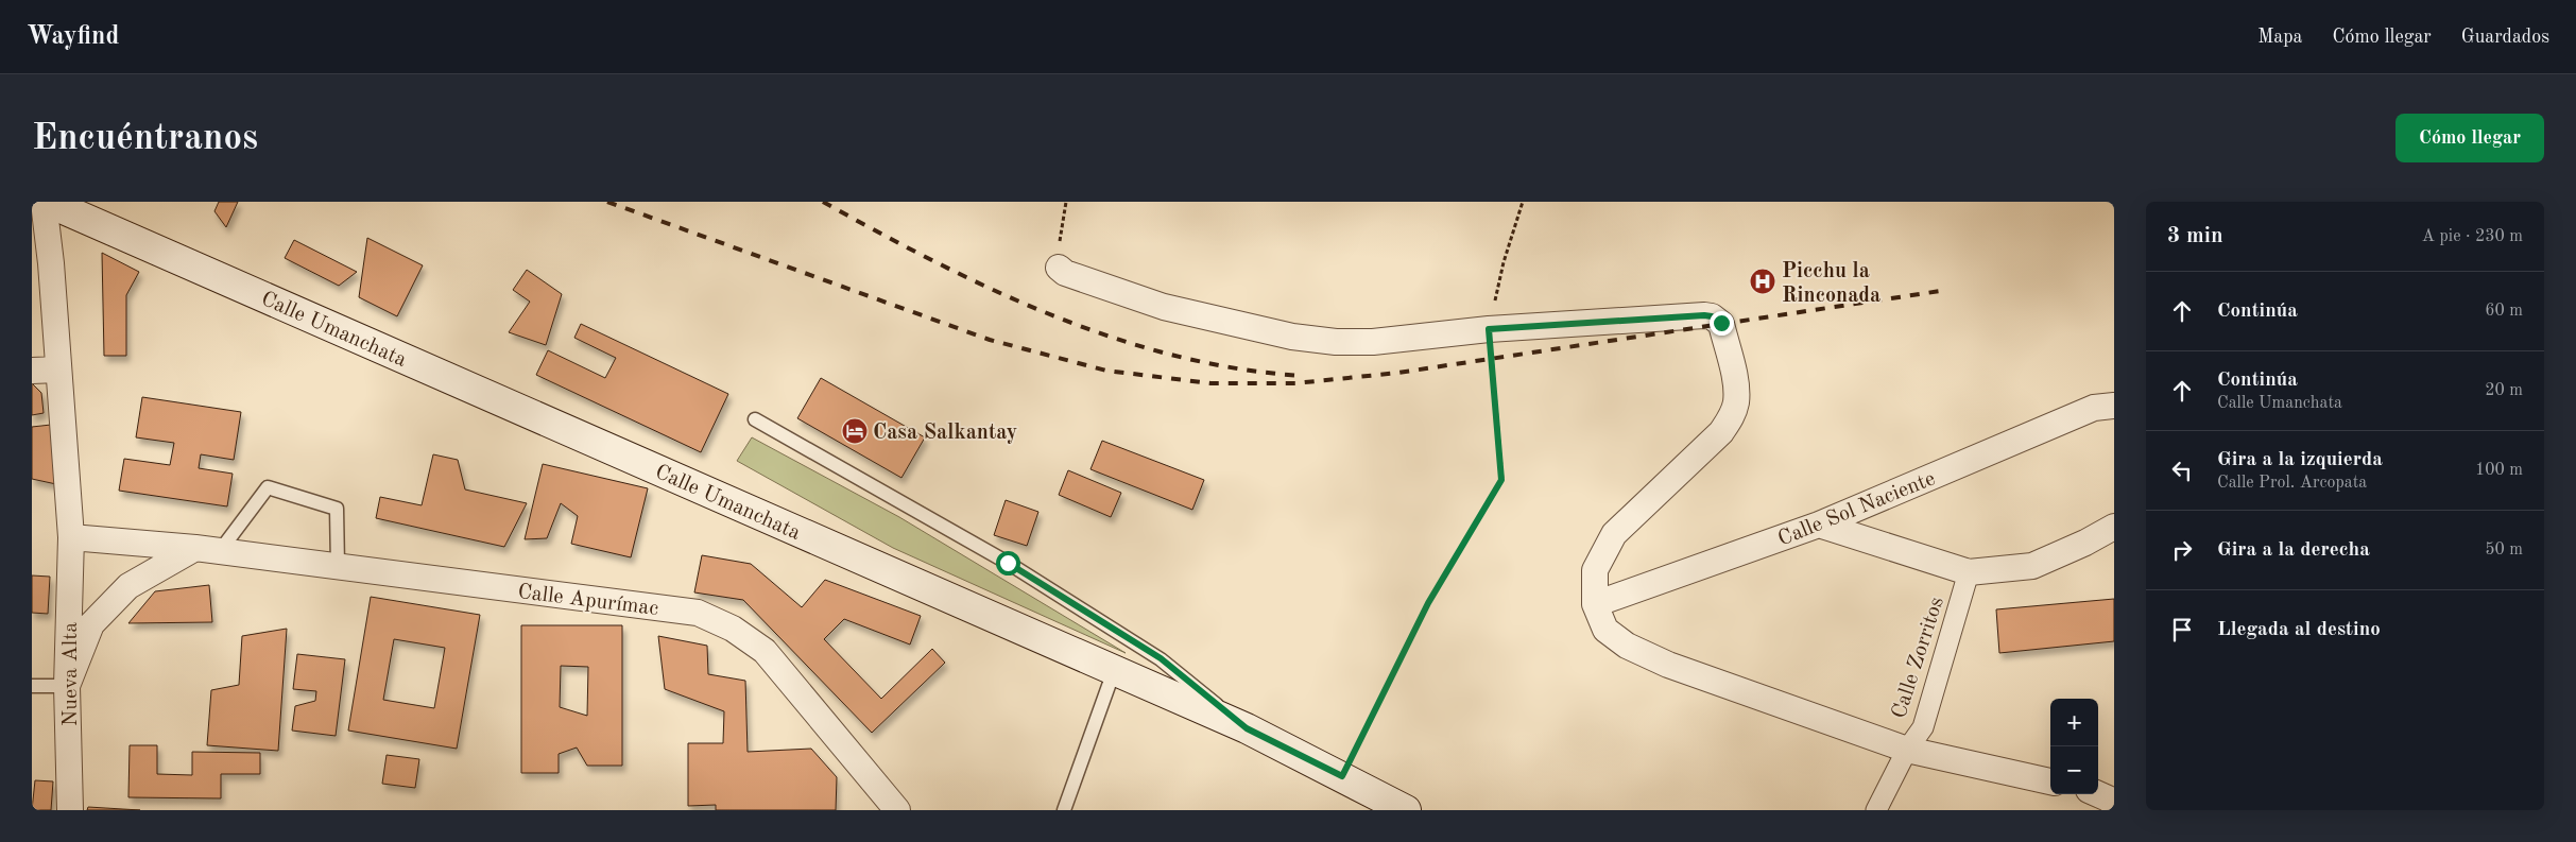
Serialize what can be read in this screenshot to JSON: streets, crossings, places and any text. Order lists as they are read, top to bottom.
{
  "streets": {
    "main road": ["Calle Umanchata"],
    "street": [
      "Calle Sol Naciente",
      "Calle Apurímac",
      "Calle Zorritos",
      "Nueva Alta"
    ]
  },
  "crossings": [
    ["Calle Umanchata", "Nueva Alta"],
    ["Calle Apurímac", "Nueva Alta"]
  ],
  "places": {
    "hospital": ["Picchu la Rinconada"],
    "hotel": ["Casa Salkantay"]
  },
  "page": {
    "header": "Wayfind",
    "nav": ["Mapa", "Cómo llegar", "Guardados"],
    "buttons": "Cómo llegar",
    "title": "Encuéntranos",
    "heading": ["3 min", "A pie · 230 m"],
    "list": [
      ["Continúa", "60 m"],
      ["Continúa", "Calle Umanchata", "20 m"],
      ["Gira a la izquierda", "Calle Prol. Arcopata", "100 m"],
      ["Gira a la derecha", "50 m"],
      "Llegada al destino"
    ],
    "map_buttons": ["+", "−"]
  }
}
